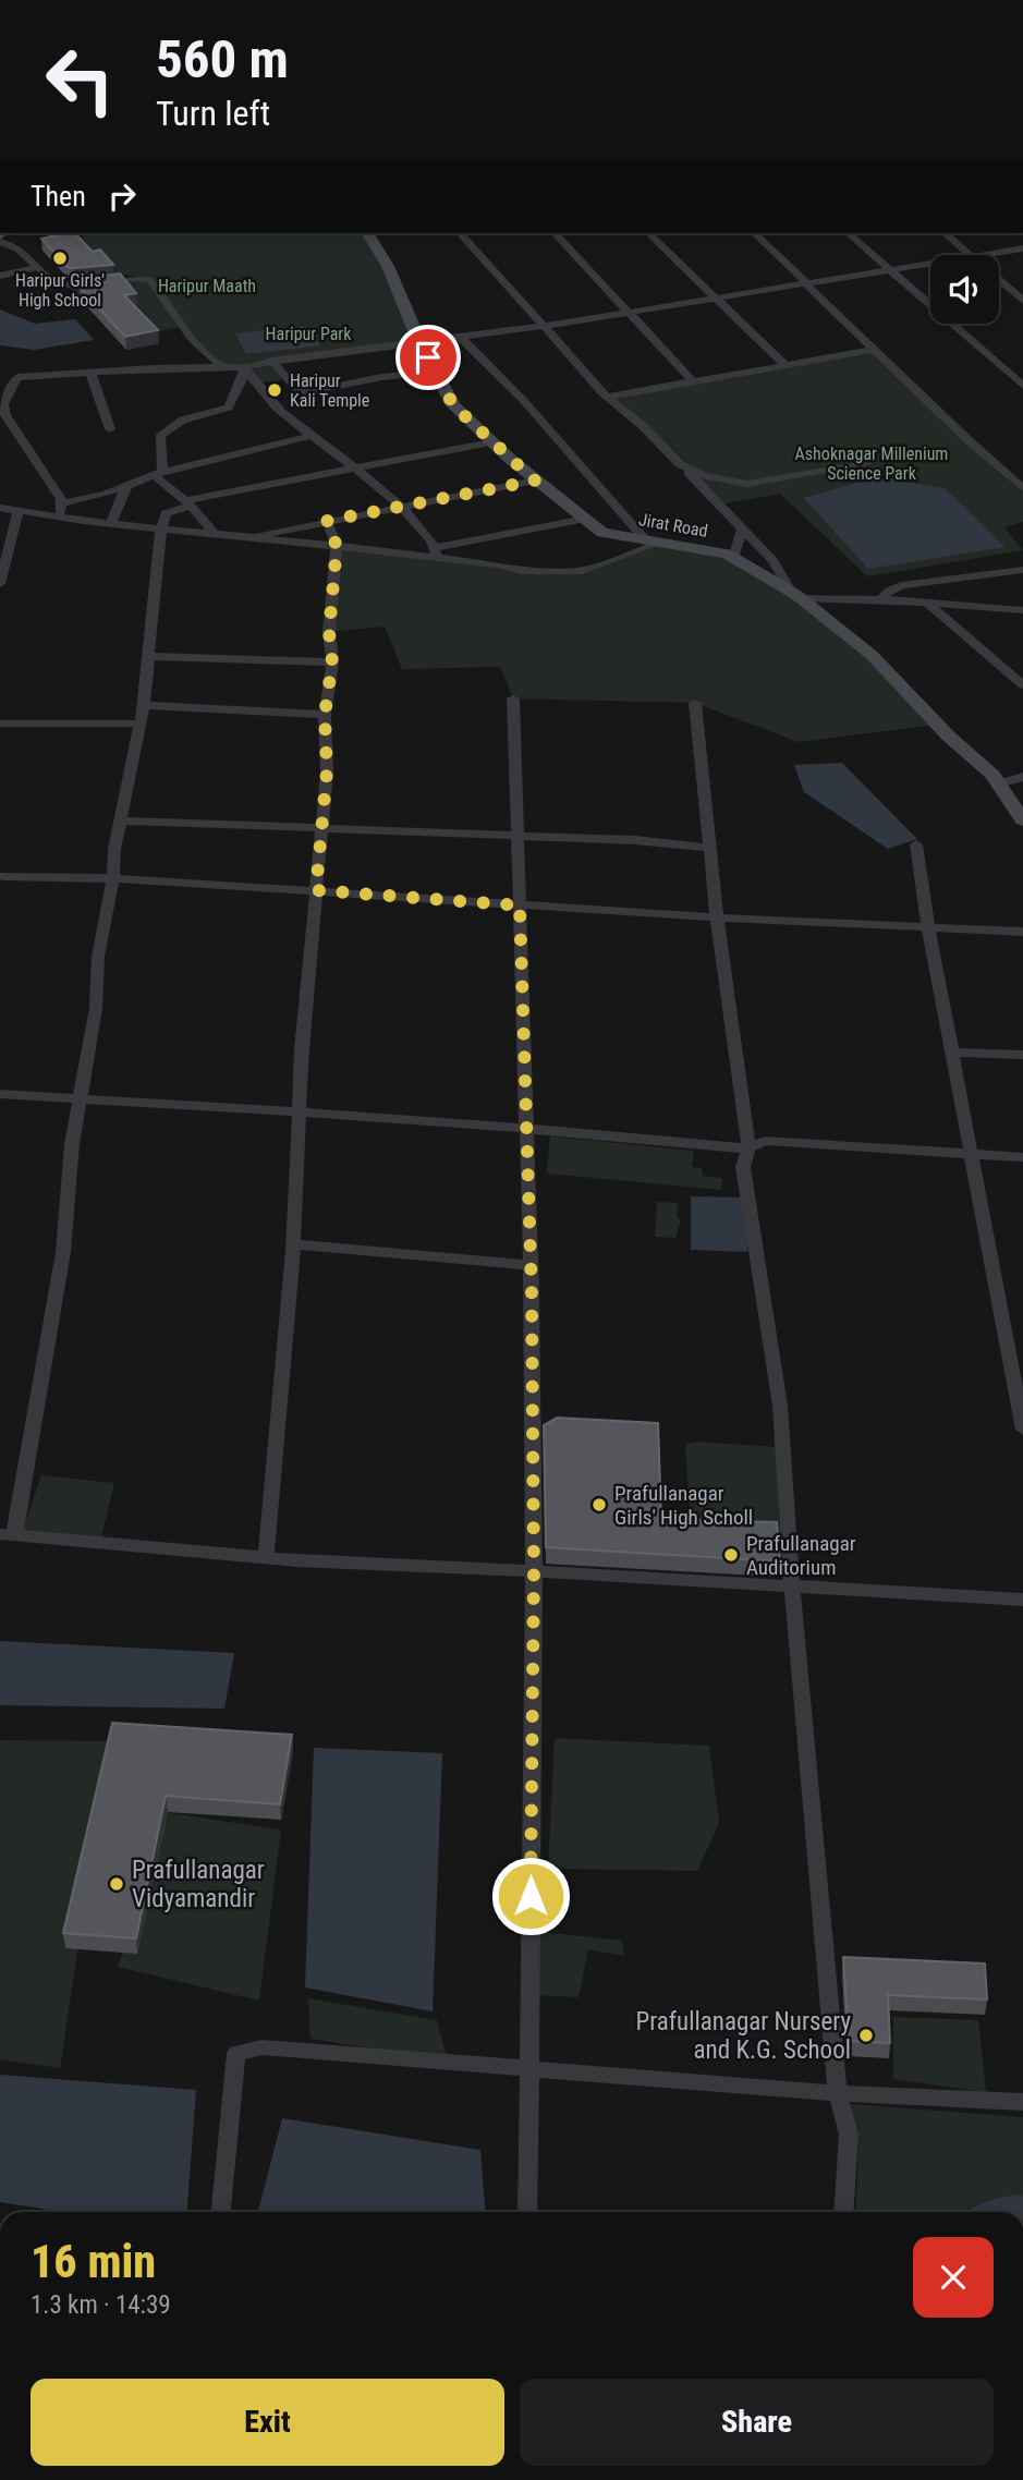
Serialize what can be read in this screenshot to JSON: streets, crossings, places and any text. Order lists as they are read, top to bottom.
{
  "streets": {
    "main road": ["Jirat Road"]
  },
  "parks": ["Haripur Maath", "Haripur Park", "Ashoknagar Millenium Science Park"],
  "places": [
    "Haripur Girls' High School",
    "Haripur Kali Temple",
    "Prafullanagar Girls' High Scholl",
    "Prafullanagar Auditorium",
    "Prafullanagar Vidyamandir",
    "Prafullanagar Nursery and K.G. School"
  ],
  "page": {
    "turn": ["560 m", "Turn left"],
    "then": "Then",
    "heading": ["16 min", "1.3 km · 14:39"],
    "buttons": ["Exit", "Share"]
  }
}
